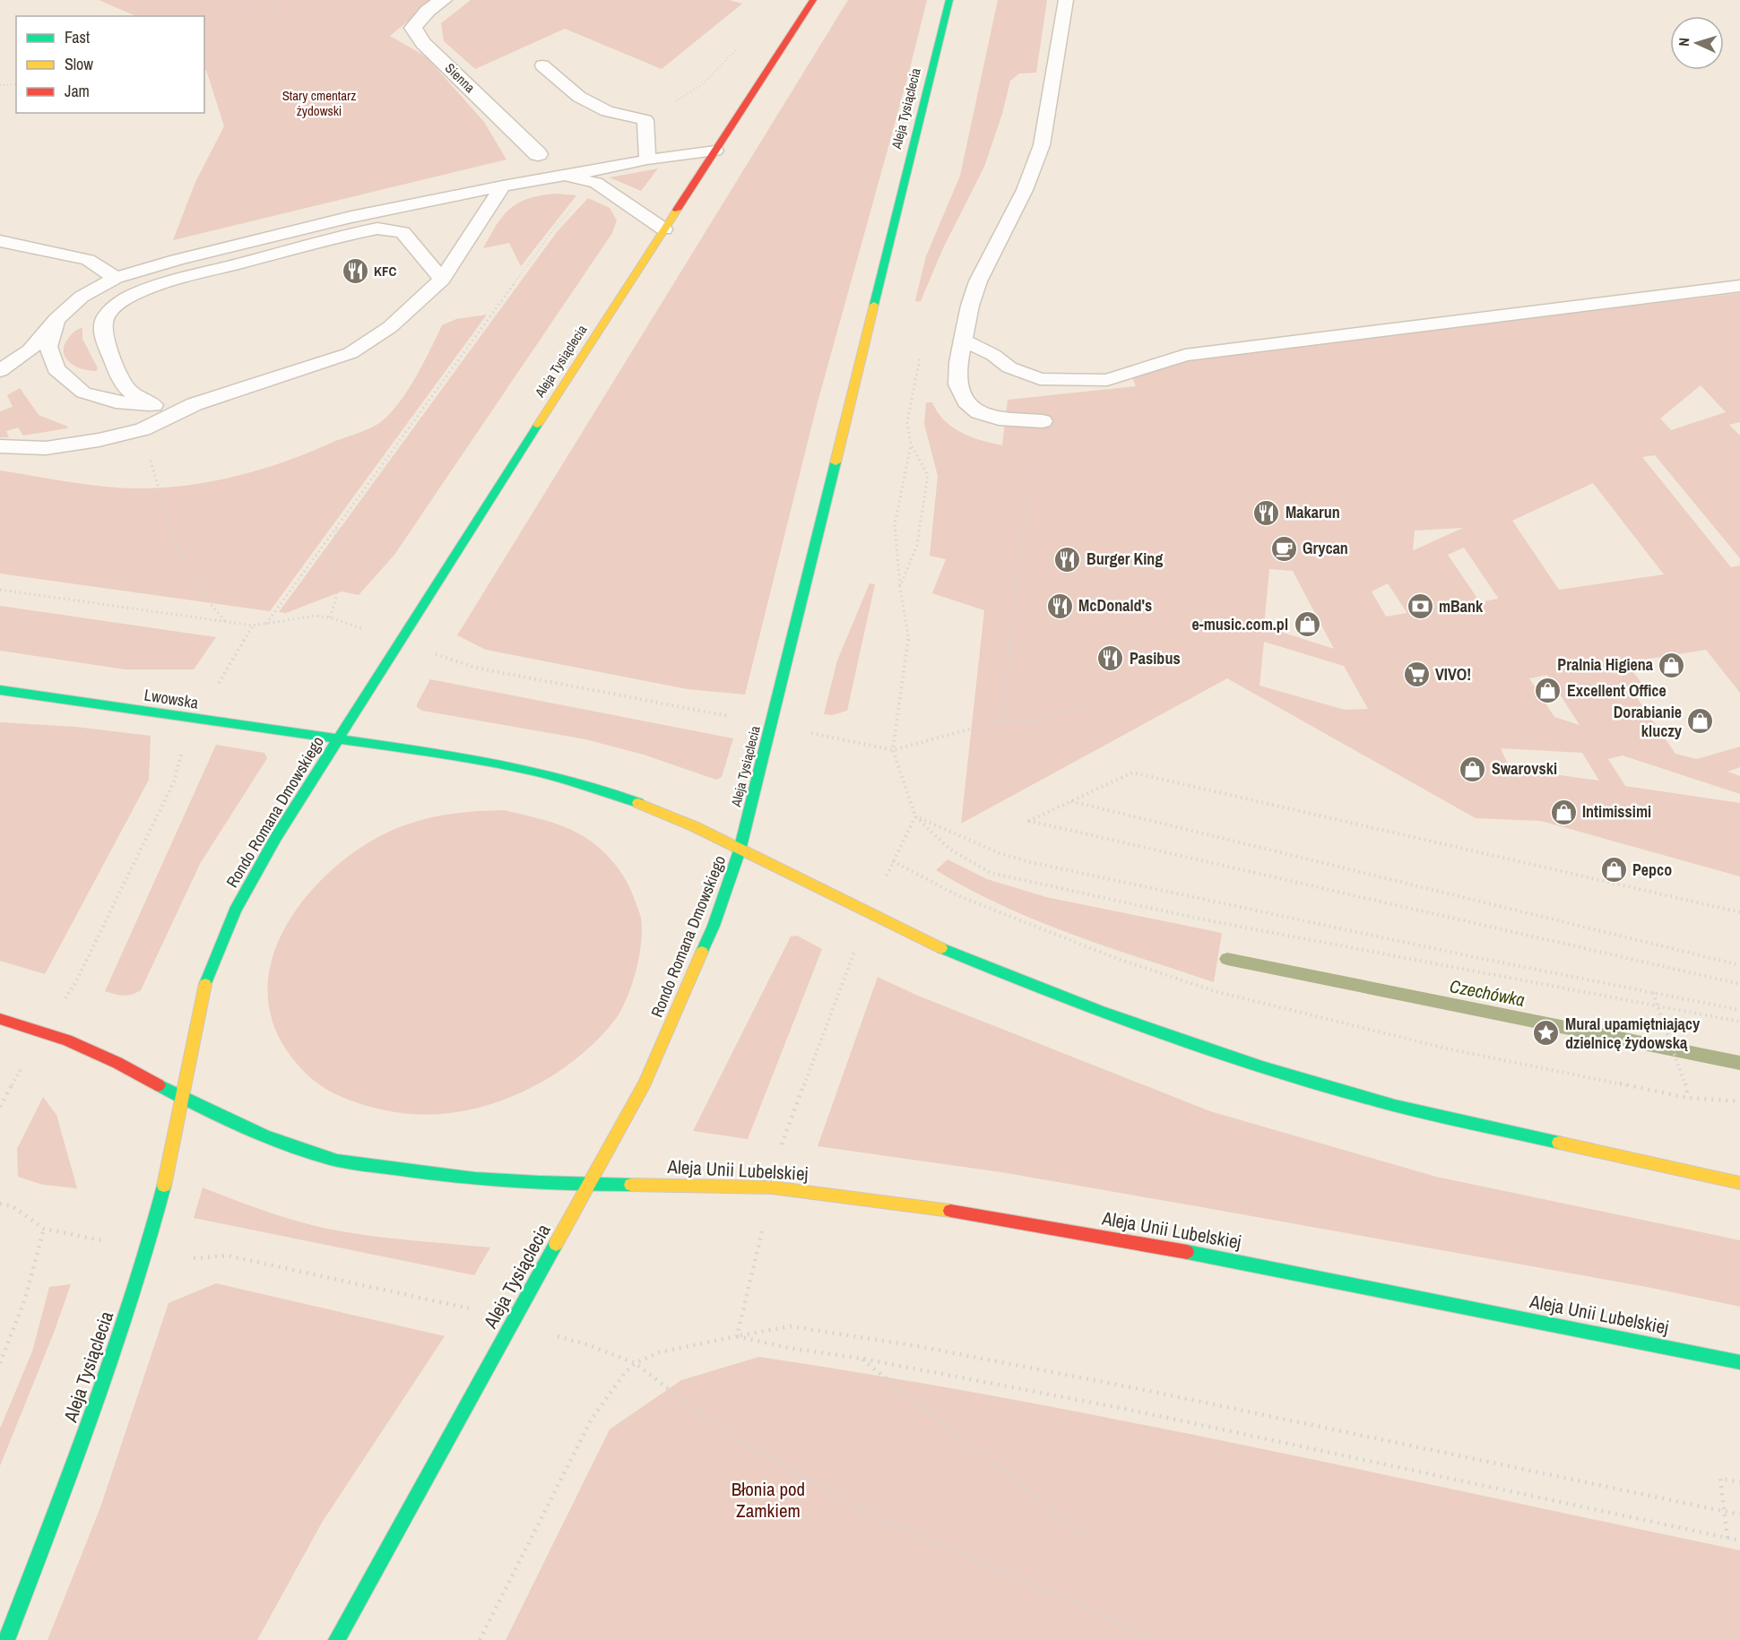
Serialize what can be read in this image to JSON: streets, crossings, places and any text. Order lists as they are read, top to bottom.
{
  "streets": {
    "main road": [
      "Aleja Tysiąclecia",
      "Lwowska",
      "Rondo Romana Dmowskiego",
      "Aleja Unii Lubelskiej"
    ],
    "street": ["Sienna"]
  },
  "crossings": [
    ["Aleja Tysiąclecia", "Lwowska"],
    ["Aleja Tysiąclecia", "Rondo Romana Dmowskiego"],
    ["Aleja Tysiąclecia", "Aleja Unii Lubelskiej"],
    ["Lwowska", "Rondo Romana Dmowskiego"],
    ["Rondo Romana Dmowskiego", "Aleja Unii Lubelskiej"]
  ],
  "water": ["Czechówka"],
  "parks": ["Stary cmentarz żydowski", "Błonia pod Zamkiem"],
  "places": {
    "restaurant": [
      "KFC",
      "Makarun",
      "Burger King",
      "McDonald's",
      "Pasibus"
    ],
    "cafe": ["Grycan"],
    "bank": ["mBank"],
    "shop": [
      "e-music.com.pl",
      "Pralnia Higiena",
      "Excellent Office",
      "Dorabianie kluczy",
      "Swarovski",
      "Intimissimi",
      "Pepco"
    ],
    "supermarket": ["VIVO!"],
    "place": ["Mural upamiętniający dzielnicę żydowską"]
  },
  "legend": ["Fast", "Slow", "Jam"],
  "north": "left"
}
